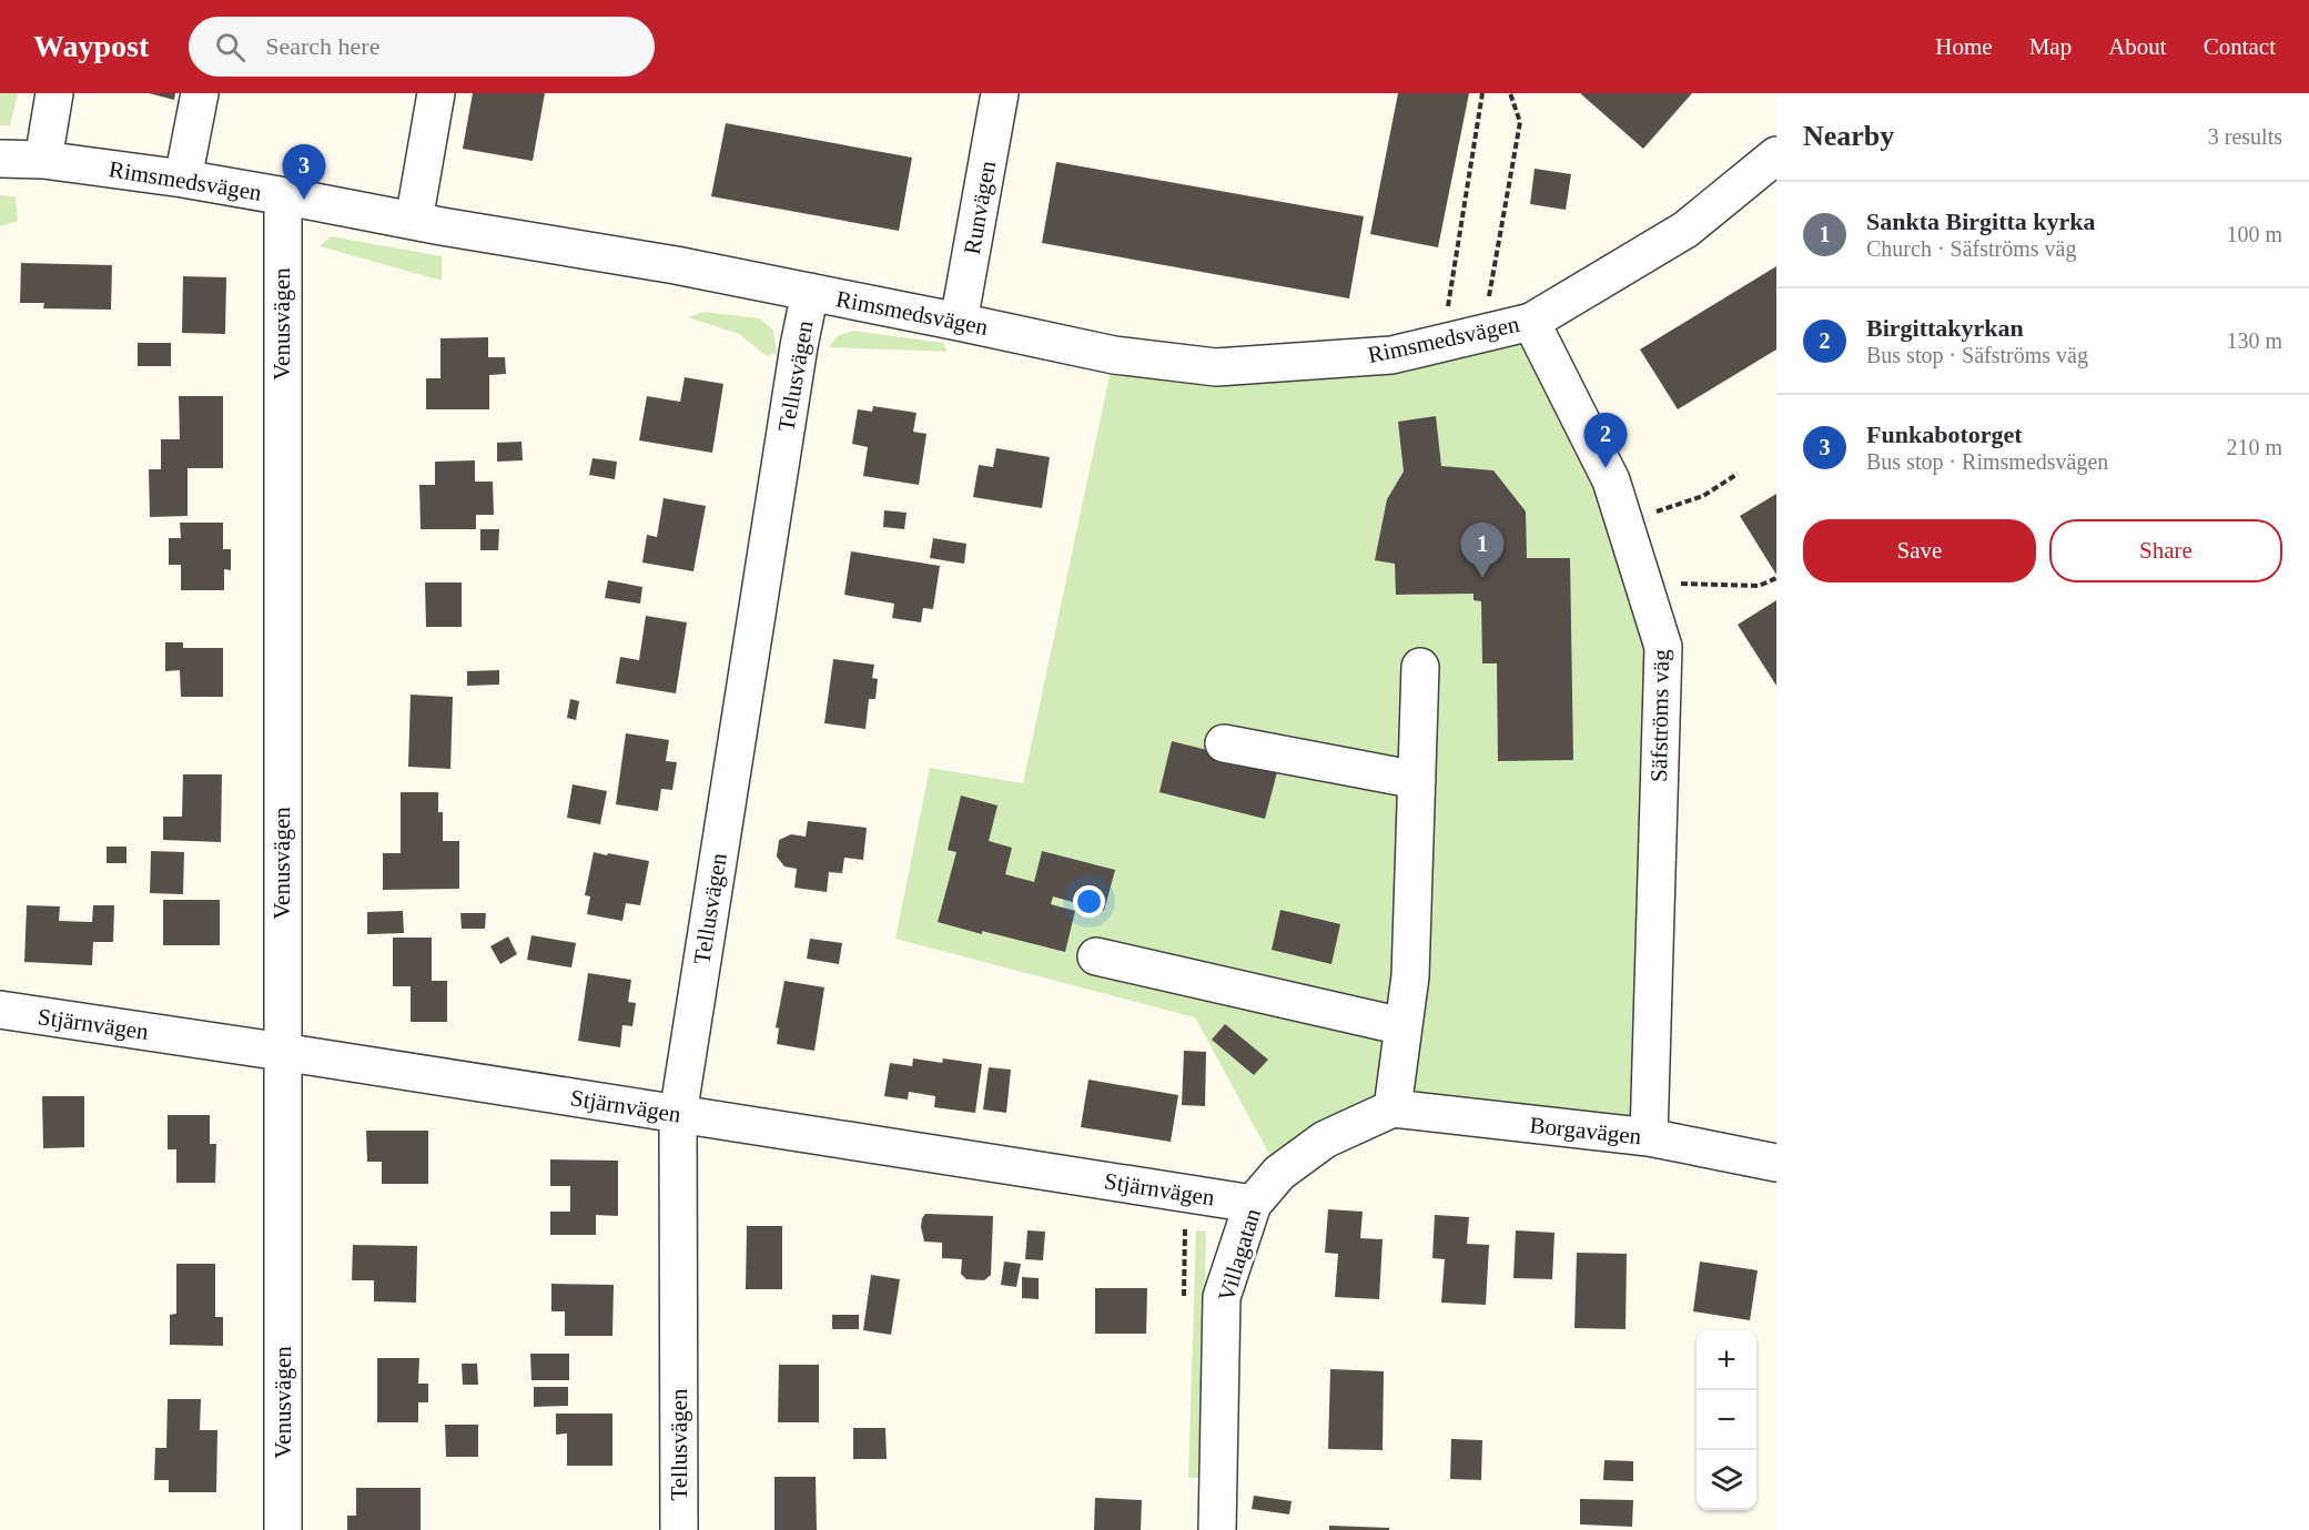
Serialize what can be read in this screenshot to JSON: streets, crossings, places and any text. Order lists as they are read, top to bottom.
{
  "streets": {
    "street": [
      "Rimsmedsvägen",
      "Runvägen",
      "Venusvägen",
      "Tellusvägen",
      "Säfströms väg",
      "Stjärnvägen",
      "Borgavägen",
      "Villagatan"
    ]
  },
  "crossings": [
    ["Rimsmedsvägen", "Runvägen"],
    ["Rimsmedsvägen", "Venusvägen"],
    ["Rimsmedsvägen", "Tellusvägen"],
    ["Rimsmedsvägen", "Säfströms väg"],
    ["Venusvägen", "Stjärnvägen"],
    ["Tellusvägen", "Stjärnvägen"],
    ["Säfströms väg", "Borgavägen"],
    ["Stjärnvägen", "Villagatan"],
    ["Borgavägen", "Villagatan"]
  ],
  "page": {
    "header": "Waypost",
    "search": "Search here",
    "nav": [
      "Home",
      "Map",
      "About",
      "Contact"
    ],
    "heading": ["Nearby", "3 results"],
    "pins": ["3", "2", "1"],
    "list": [
      {
        "mark": "1",
        "name": "Sankta Birgitta kyrka",
        "note": "Church · Säfströms väg",
        "value": "100 m"
      },
      {
        "mark": "2",
        "name": "Birgittakyrkan",
        "note": "Bus stop · Säfströms väg",
        "value": "130 m"
      },
      {
        "mark": "3",
        "name": "Funkabotorget",
        "note": "Bus stop · Rimsmedsvägen",
        "value": "210 m"
      }
    ],
    "buttons": ["Save", "Share"],
    "map_buttons": ["+", "−"]
  }
}
